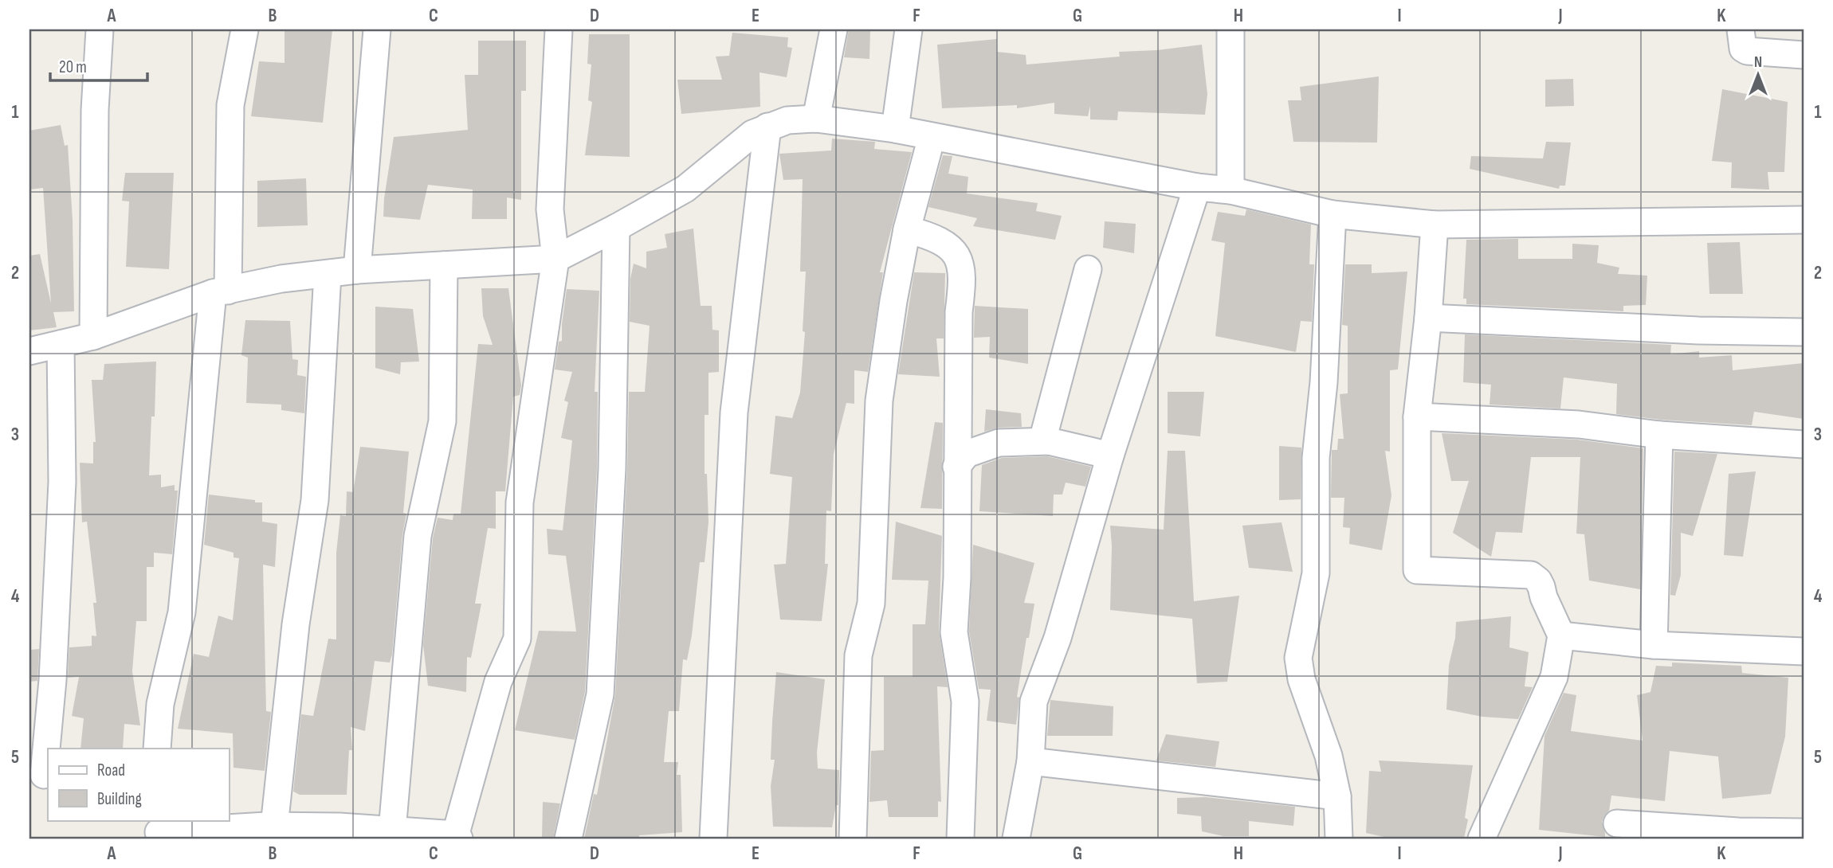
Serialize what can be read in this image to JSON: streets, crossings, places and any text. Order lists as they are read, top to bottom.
{
  "legend": ["Road", "Building"],
  "scale_bar": "20 m",
  "north": "top",
  "grid": {
    "columns": [
      "A",
      "B",
      "C",
      "D",
      "E",
      "F",
      "G",
      "H",
      "I",
      "J",
      "K"
    ],
    "rows": [
      "1",
      "2",
      "3",
      "4",
      "5"
    ]
  }
}
